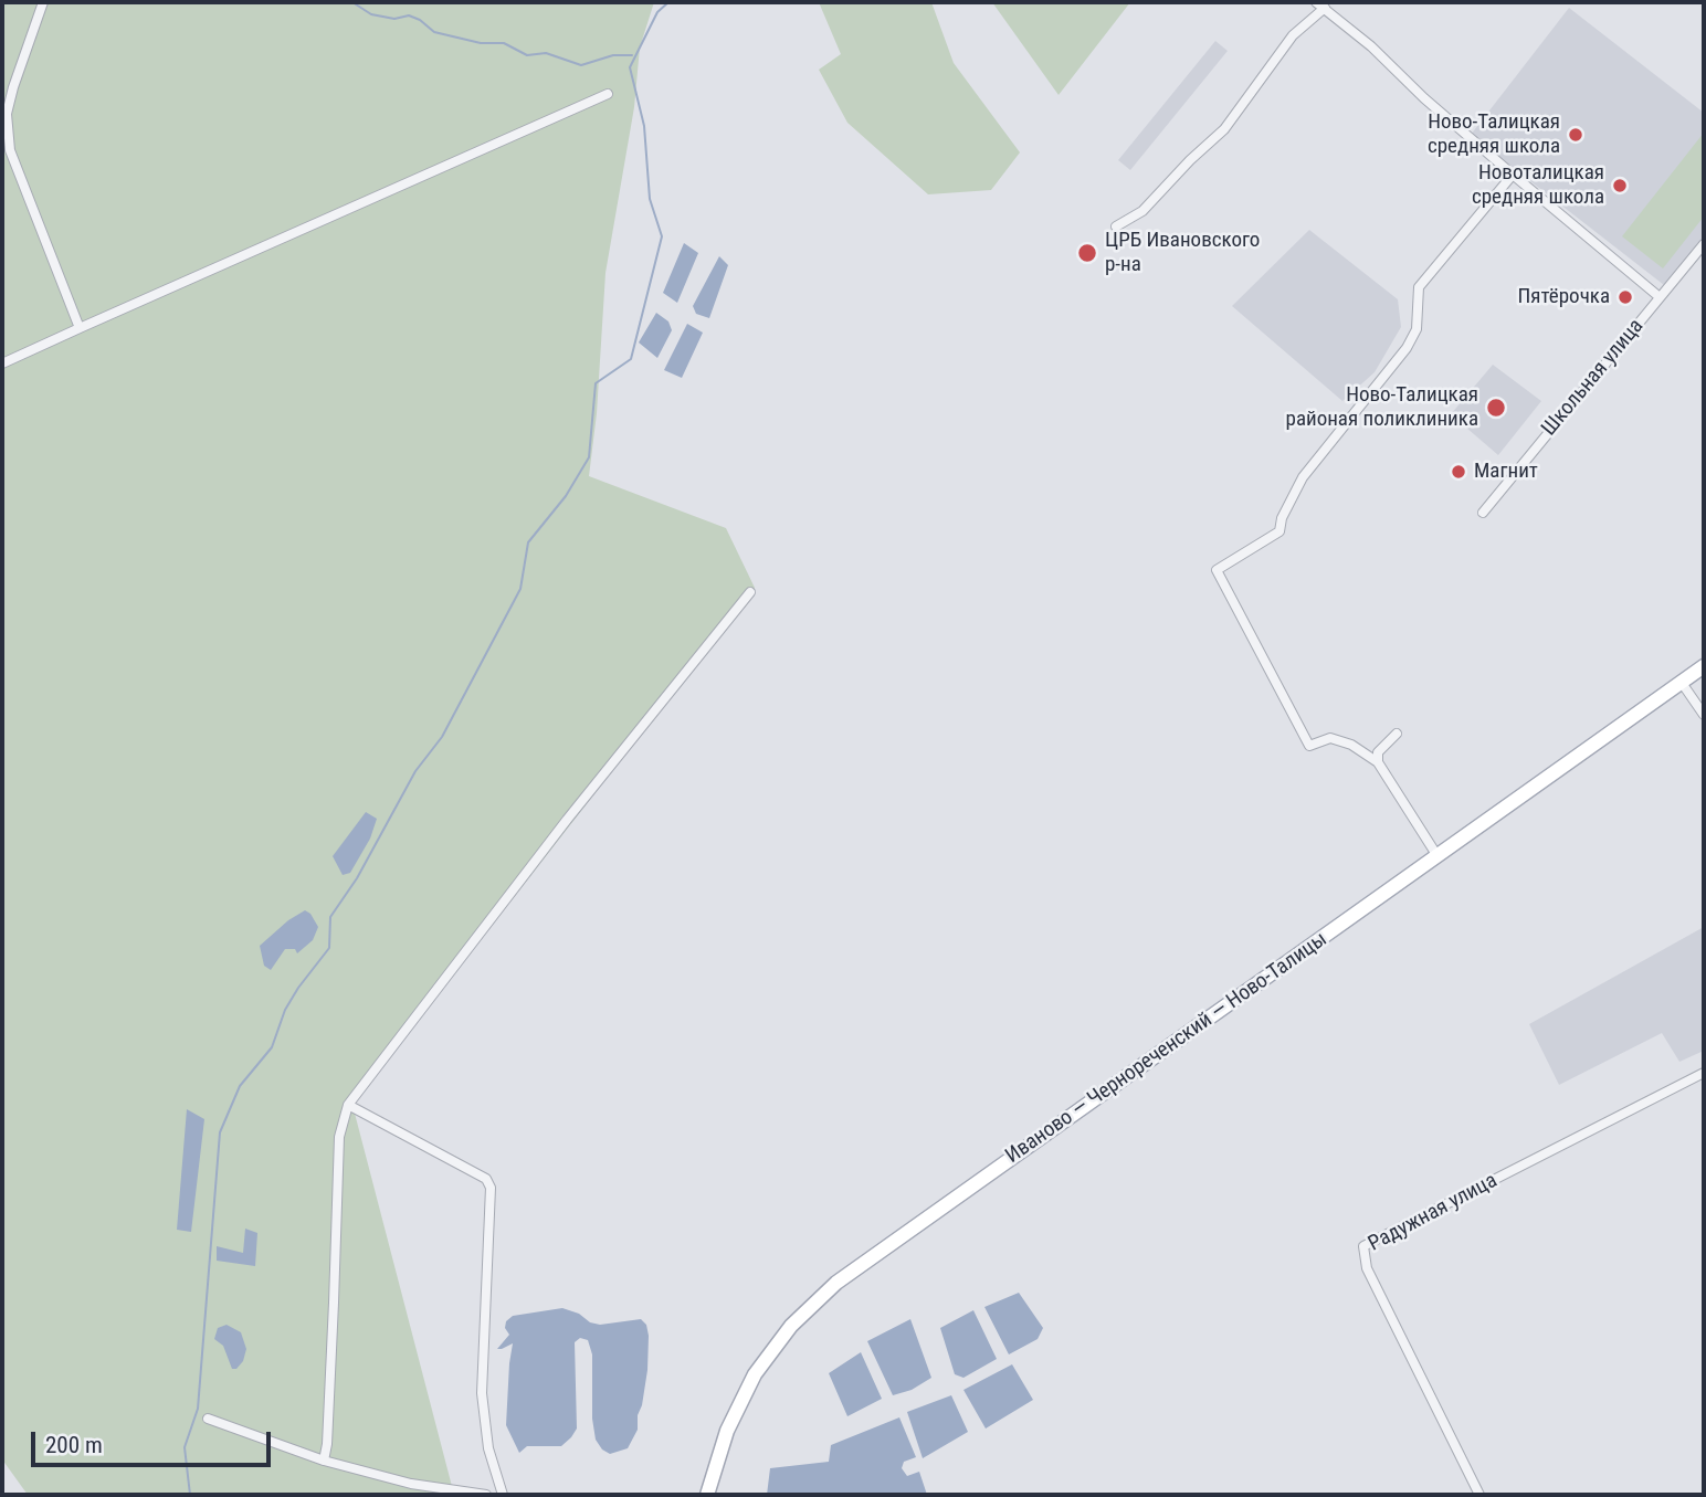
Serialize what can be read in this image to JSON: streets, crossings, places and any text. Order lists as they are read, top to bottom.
{
  "streets": {
    "main road": ["Иваново — Чернореченский — Ново-Талицы"],
    "street": ["Школьная улица", "Радужная улица"]
  },
  "places": [
    "Ново-Талицкая средняя школа",
    "Новоталицкая средняя школа",
    "ЦРБ Ивановского р-на",
    "Пятёрочка",
    "Ново-Талицкая районая поликлиника",
    "Магнит"
  ],
  "scale_bar": "200 m"
}
